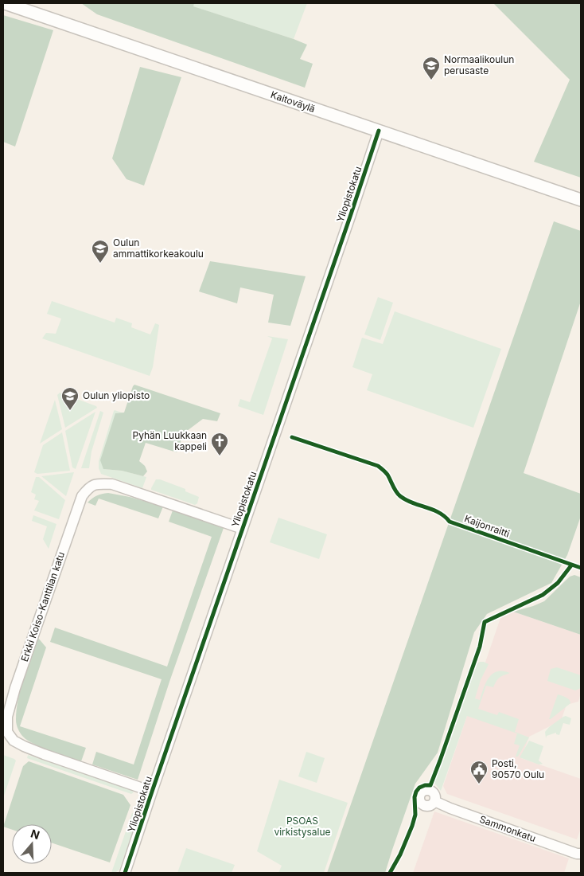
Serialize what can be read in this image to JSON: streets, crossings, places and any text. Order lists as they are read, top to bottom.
{
  "streets": {
    "street": [
      "Kaitoväylä",
      "Yliopistokatu",
      "Erkki Koiso-Kanttilan katu",
      "Sammonkatu"
    ],
    "cycle path": ["Kaijonraitti"]
  },
  "crossings": [
    ["Kaitoväylä", "Yliopistokatu"],
    ["Yliopistokatu", "Erkki Koiso-Kanttilan katu"]
  ],
  "parks": ["PSOAS virkistysalue"],
  "places": {
    "school or university": ["Normaalikoulun perusaste", "Oulun ammattikorkeakoulu", "Oulun yliopisto"],
    "church": ["Pyhän Luukkaan kappeli"],
    "public building": ["Posti, 90570 Oulu"]
  },
  "north": "top"
}
